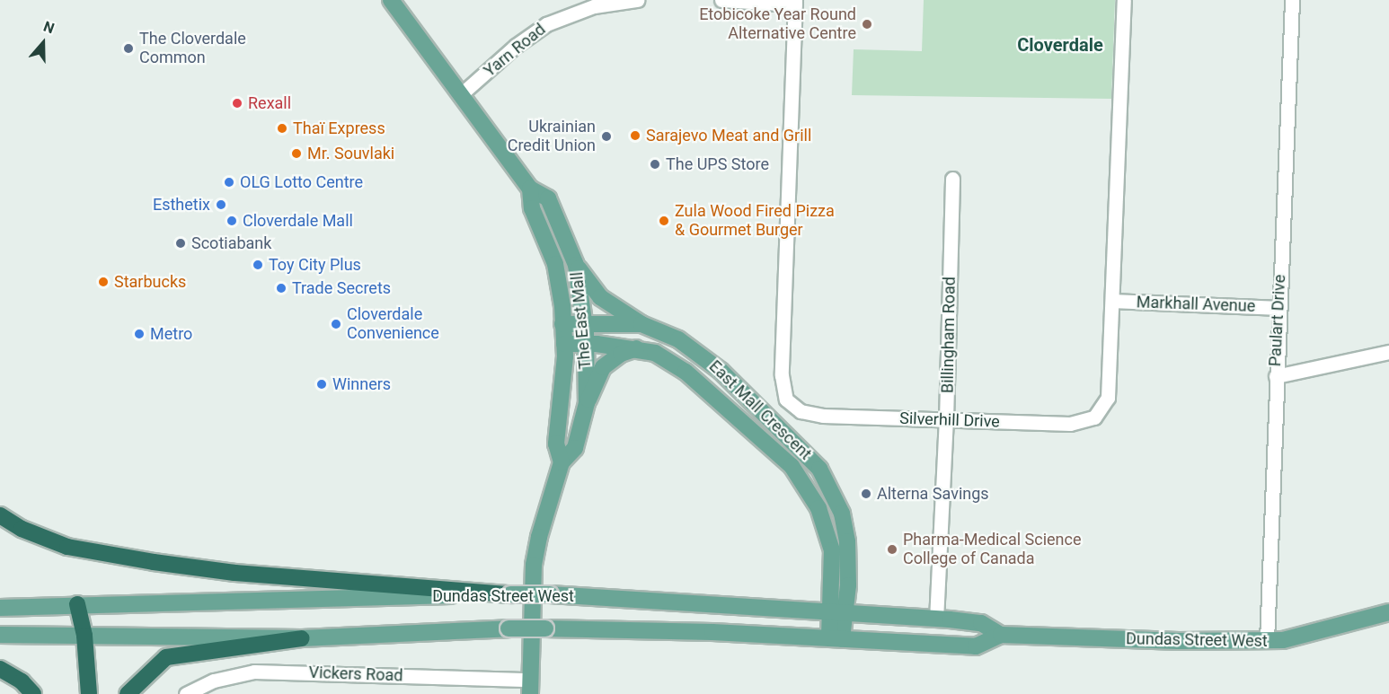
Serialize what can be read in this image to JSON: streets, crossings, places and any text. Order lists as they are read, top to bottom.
{
  "streets": {
    "main road": ["The East Mall", "East Mall Crescent", "Dundas Street West"],
    "street": [
      "Yarn Road",
      "Markhall Avenue",
      "Paulart Drive",
      "Billingham Road",
      "Silverhill Drive",
      "Vickers Road"
    ]
  },
  "crossings": [
    ["Yarn Road", "The East Mall"],
    ["Markhall Avenue", "Paulart Drive"],
    ["Markhall Avenue", "Silverhill Drive"],
    ["The East Mall", "East Mall Crescent"],
    ["The East Mall", "Vickers Road"],
    ["Paulart Drive", "Dundas Street West"],
    ["Billingham Road", "Silverhill Drive"],
    ["Billingham Road", "Dundas Street West"],
    ["East Mall Crescent", "Dundas Street West"]
  ],
  "districts": ["Cloverdale"],
  "places": [
    "Etobicoke Year Round Alternative Centre",
    "The Cloverdale Common",
    "Rexall",
    "Thaï Express",
    "Sarajevo Meat and Grill",
    "Ukrainian Credit Union",
    "Mr. Souvlaki",
    "The UPS Store",
    "OLG Lotto Centre",
    "Esthetix",
    "Cloverdale Mall",
    "Zula Wood Fired Pizza & Gourmet Burger",
    "Scotiabank",
    "Toy City Plus",
    "Starbucks",
    "Trade Secrets",
    "Cloverdale Convenience",
    "Metro",
    "Winners",
    "Alterna Savings",
    "Pharma-Medical Science College of Canada"
  ],
  "north": "top"
}
